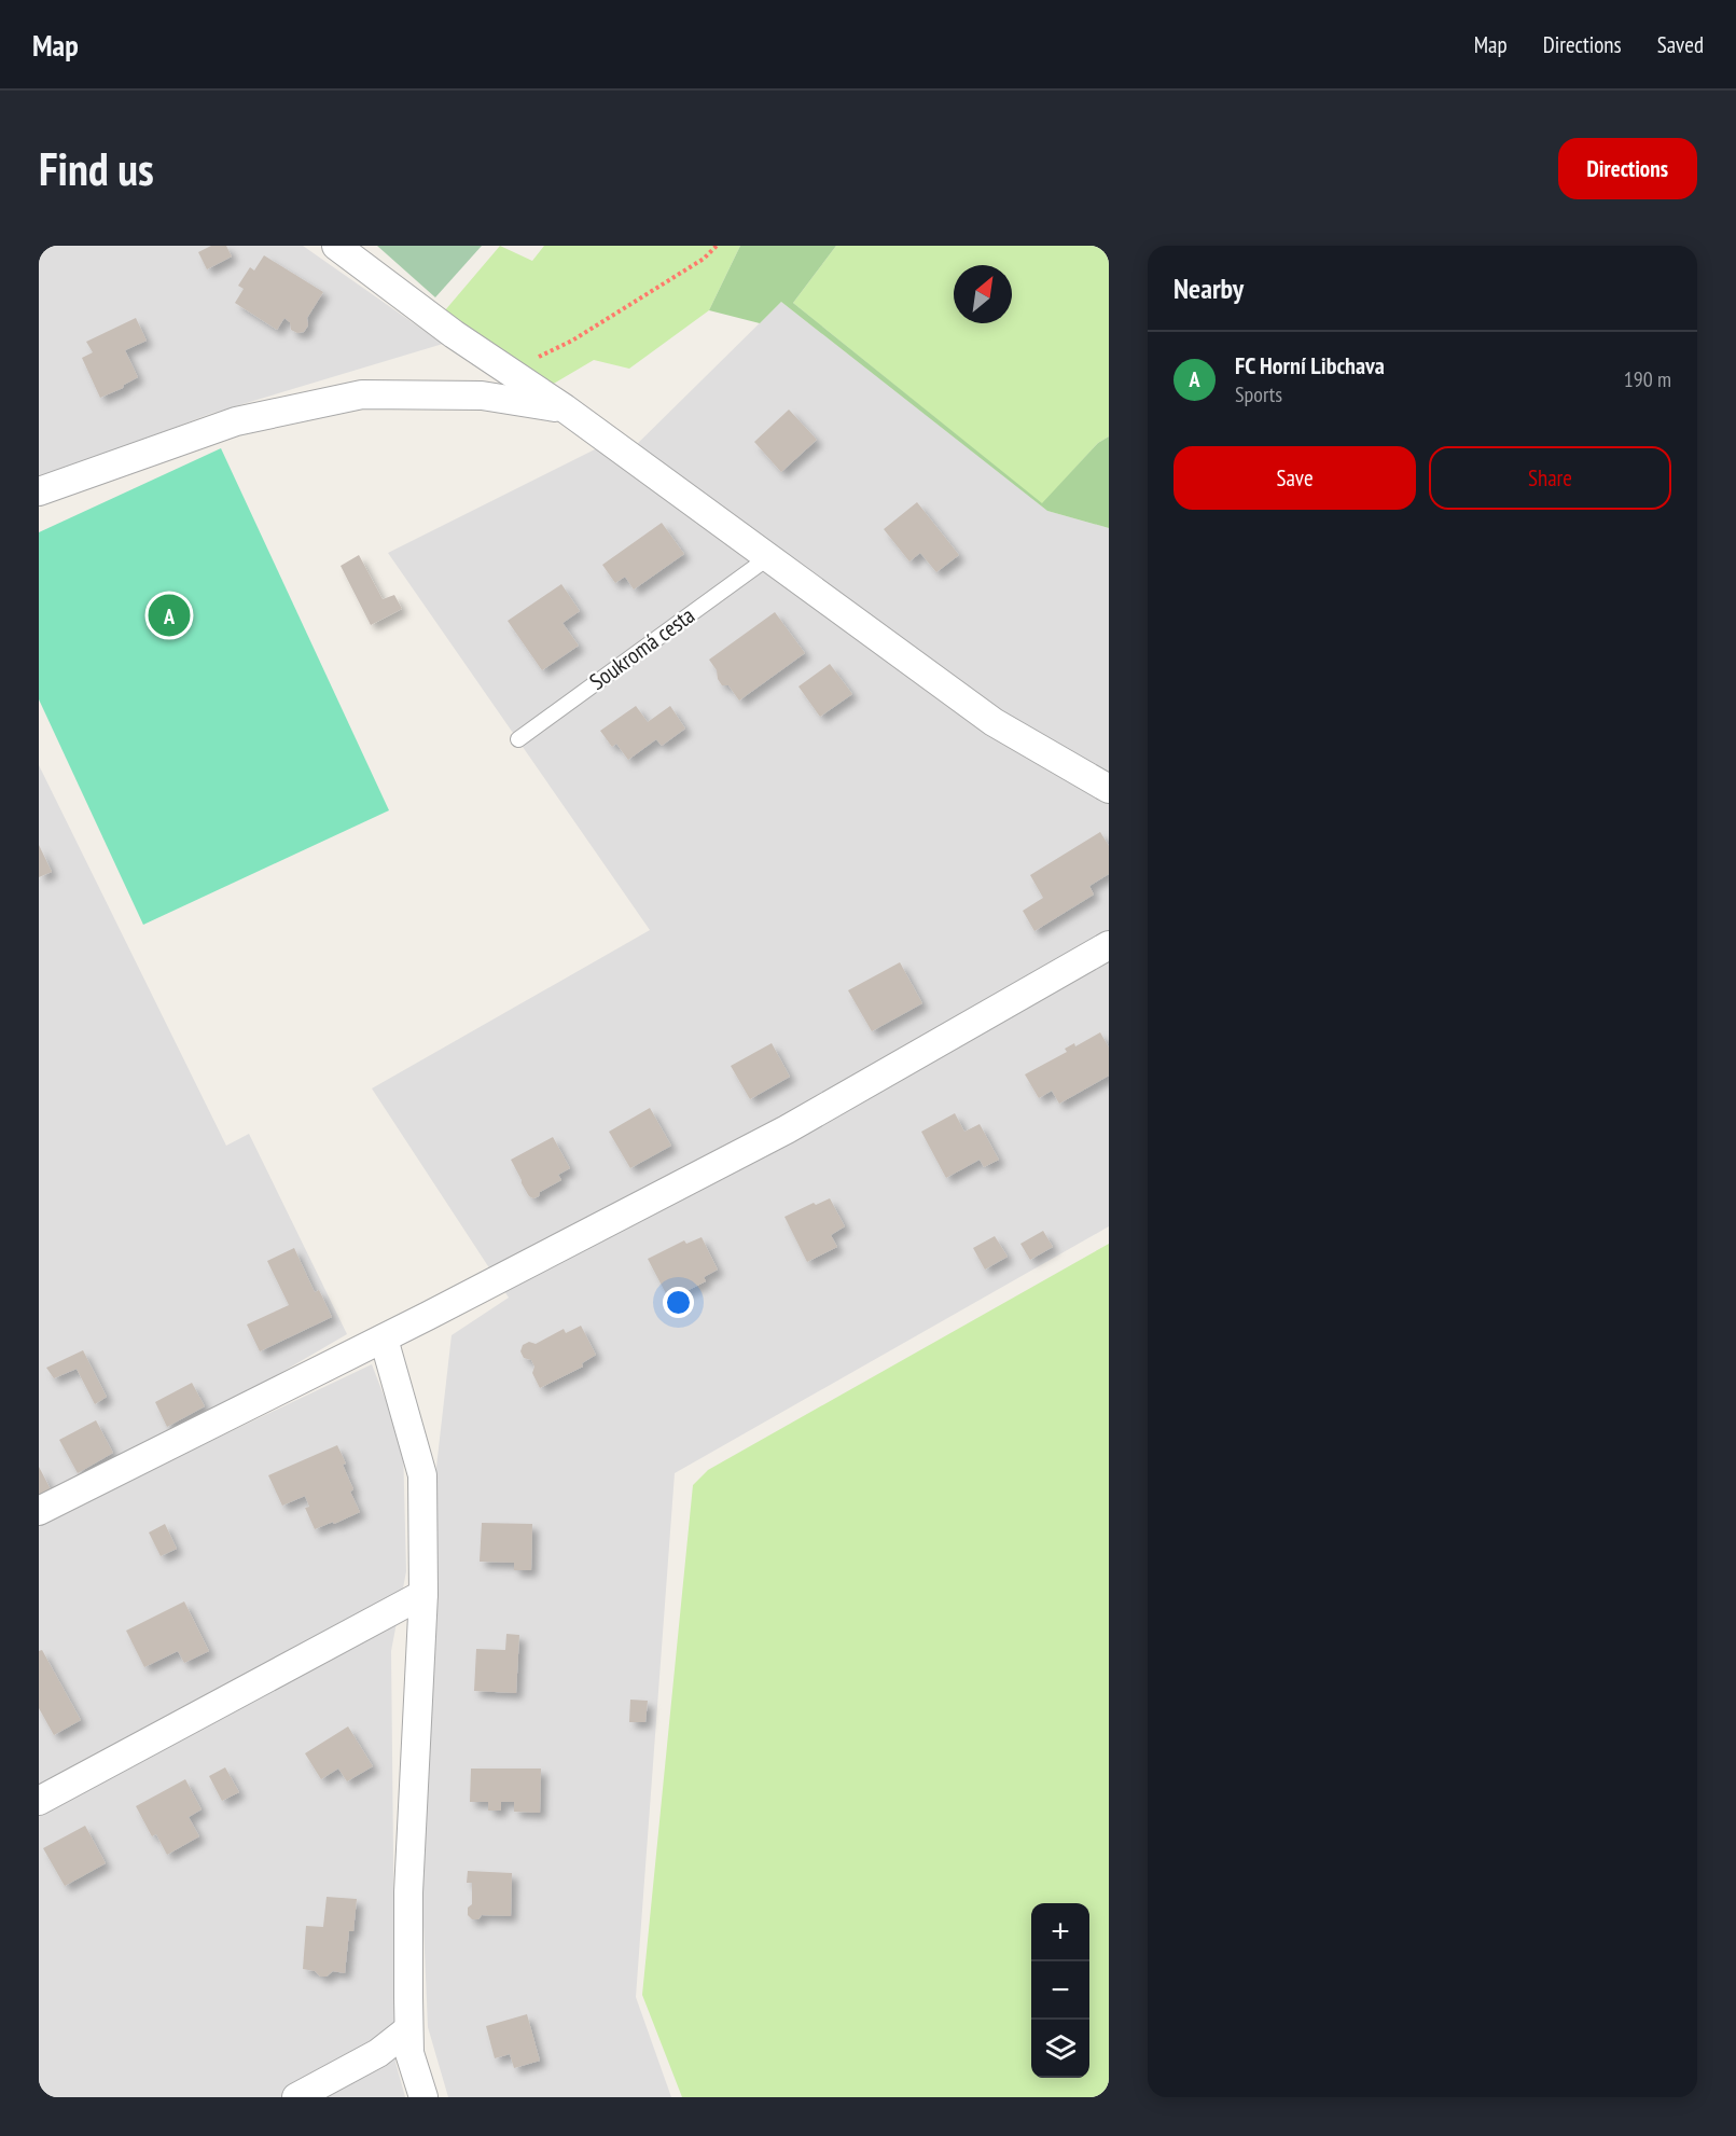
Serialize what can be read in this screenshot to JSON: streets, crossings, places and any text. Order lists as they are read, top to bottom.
{
  "streets": {
    "lane": ["Soukromá cesta"]
  },
  "north": "top right",
  "page": {
    "header": "Map",
    "nav": ["Map", "Directions", "Saved"],
    "buttons": [
      "Directions",
      ["Save", "Share"]
    ],
    "title": "Find us",
    "heading": "Nearby",
    "list": [
      {
        "mark": "A",
        "name": "FC Horní Libchava",
        "note": "Sports",
        "value": "190 m"
      }
    ],
    "pins": "A",
    "map_buttons": ["+", "−"]
  }
}
